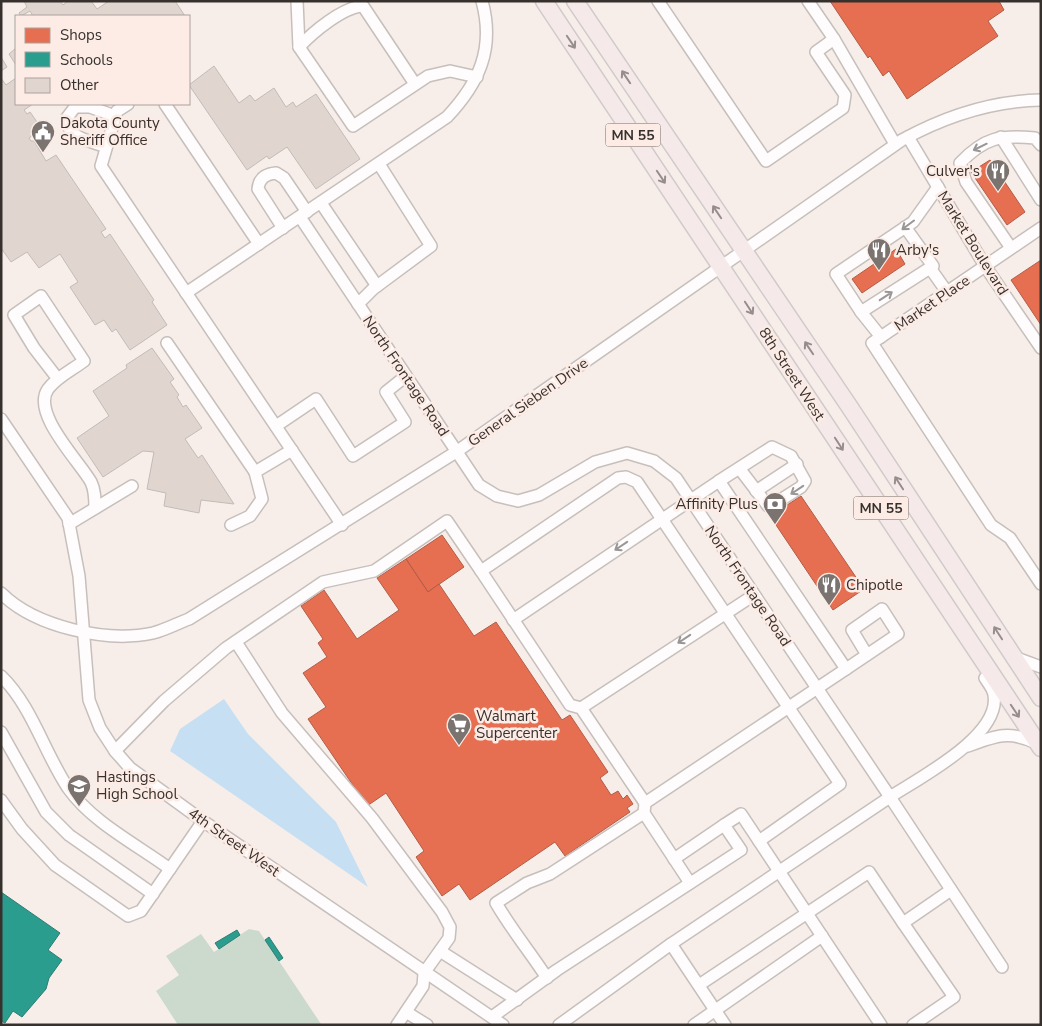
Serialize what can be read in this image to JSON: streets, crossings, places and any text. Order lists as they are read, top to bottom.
{
  "streets": {
    "highway": ["MN 55", "8th Street West"],
    "street": [
      "Market Boulevard",
      "Market Place",
      "North Frontage Road",
      "General Sieben Drive",
      "4th Street West"
    ]
  },
  "crossings": [
    ["Market Boulevard", "Market Place"],
    ["Market Boulevard", "General Sieben Drive"],
    ["8th Street West", "General Sieben Drive"],
    ["North Frontage Road", "General Sieben Drive"],
    ["General Sieben Drive", "4th Street West"]
  ],
  "places": {
    "public building": ["Dakota County Sheriff Office"],
    "restaurant": ["Culver's", "Arby's", "Chipotle"],
    "bank": ["Affinity Plus"],
    "supermarket": ["Walmart Supercenter"],
    "school or university": ["Hastings High School"]
  },
  "legend": ["Shops", "Schools", "Other"]
}
